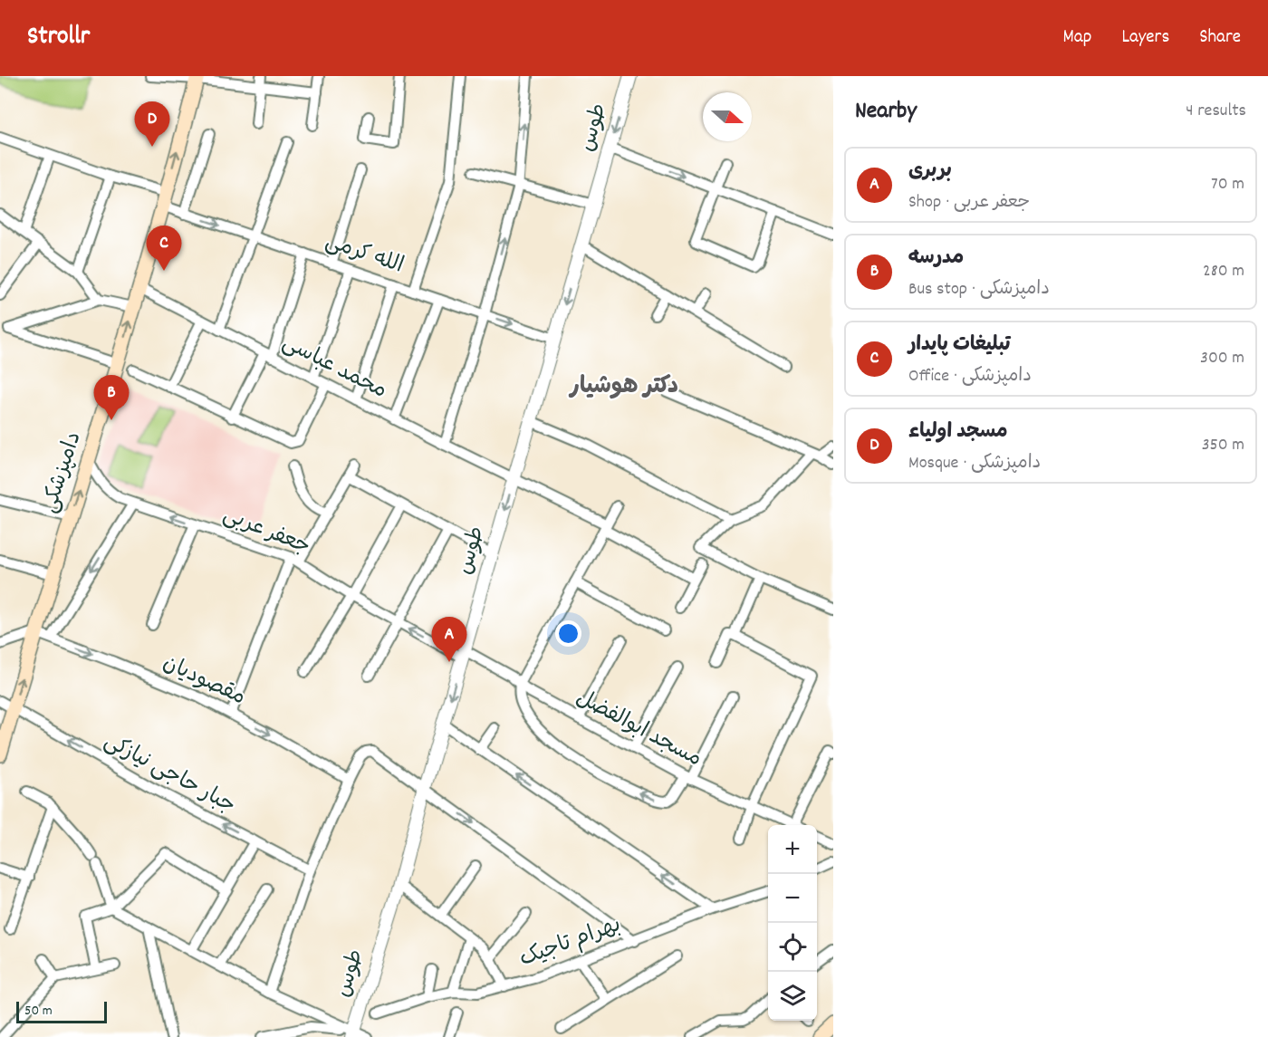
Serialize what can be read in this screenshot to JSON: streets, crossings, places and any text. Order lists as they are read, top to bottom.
{
  "streets": {
    "main road": ["دامپزشکی"],
    "street": [
      "طوس",
      "الله کرمی",
      "محمد عباسی",
      "جعفر عربی",
      "مقصودیان",
      "مسجد ابوالفضل",
      "جبار حاجی نیازکی",
      "بهرام تاجیک"
    ]
  },
  "crossings": [
    ["طوس", "الله کرمی"],
    ["طوس", "محمد عباسی"],
    ["طوس", "جعفر عربی"],
    ["طوس", "مسجد ابوالفضل"],
    ["الله کرمی", "دامپزشکی"],
    ["محمد عباسی", "دامپزشکی"],
    ["دامپزشکی", "جعفر عربی"],
    ["دامپزشکی", "مقصودیان"],
    ["دامپزشکی", "جبار حاجی نیازکی"],
    ["جعفر عربی", "مسجد ابوالفضل"]
  ],
  "one_way": [
    "الله کرمی",
    "دامپزشکی",
    "مقصودیان",
    "جبار حاجی نیازکی"
  ],
  "districts": ["دکتر هوشیار"],
  "scale_bar": "50 m",
  "north": "right",
  "page": {
    "header": "Strollr",
    "nav": ["Map", "Layers", "Share"],
    "heading": ["Nearby", "4 results"],
    "pins": [
      "D",
      "C",
      "B",
      "A"
    ],
    "list": [
      {
        "mark": "A",
        "name": "بربری",
        "note": "Shop · جعفر عربی",
        "value": "70 m"
      },
      {
        "mark": "B",
        "name": "مدرسه",
        "note": "Bus stop · دامپزشکی",
        "value": "280 m"
      },
      {
        "mark": "C",
        "name": "تبلیغات پایدار",
        "note": "Office · دامپزشکی",
        "value": "300 m"
      },
      {
        "mark": "D",
        "name": "مسجد اولیاء",
        "note": "Mosque · دامپزشکی",
        "value": "350 m"
      }
    ],
    "map_buttons": ["+", "−"],
    "scale": "50 m"
  }
}
